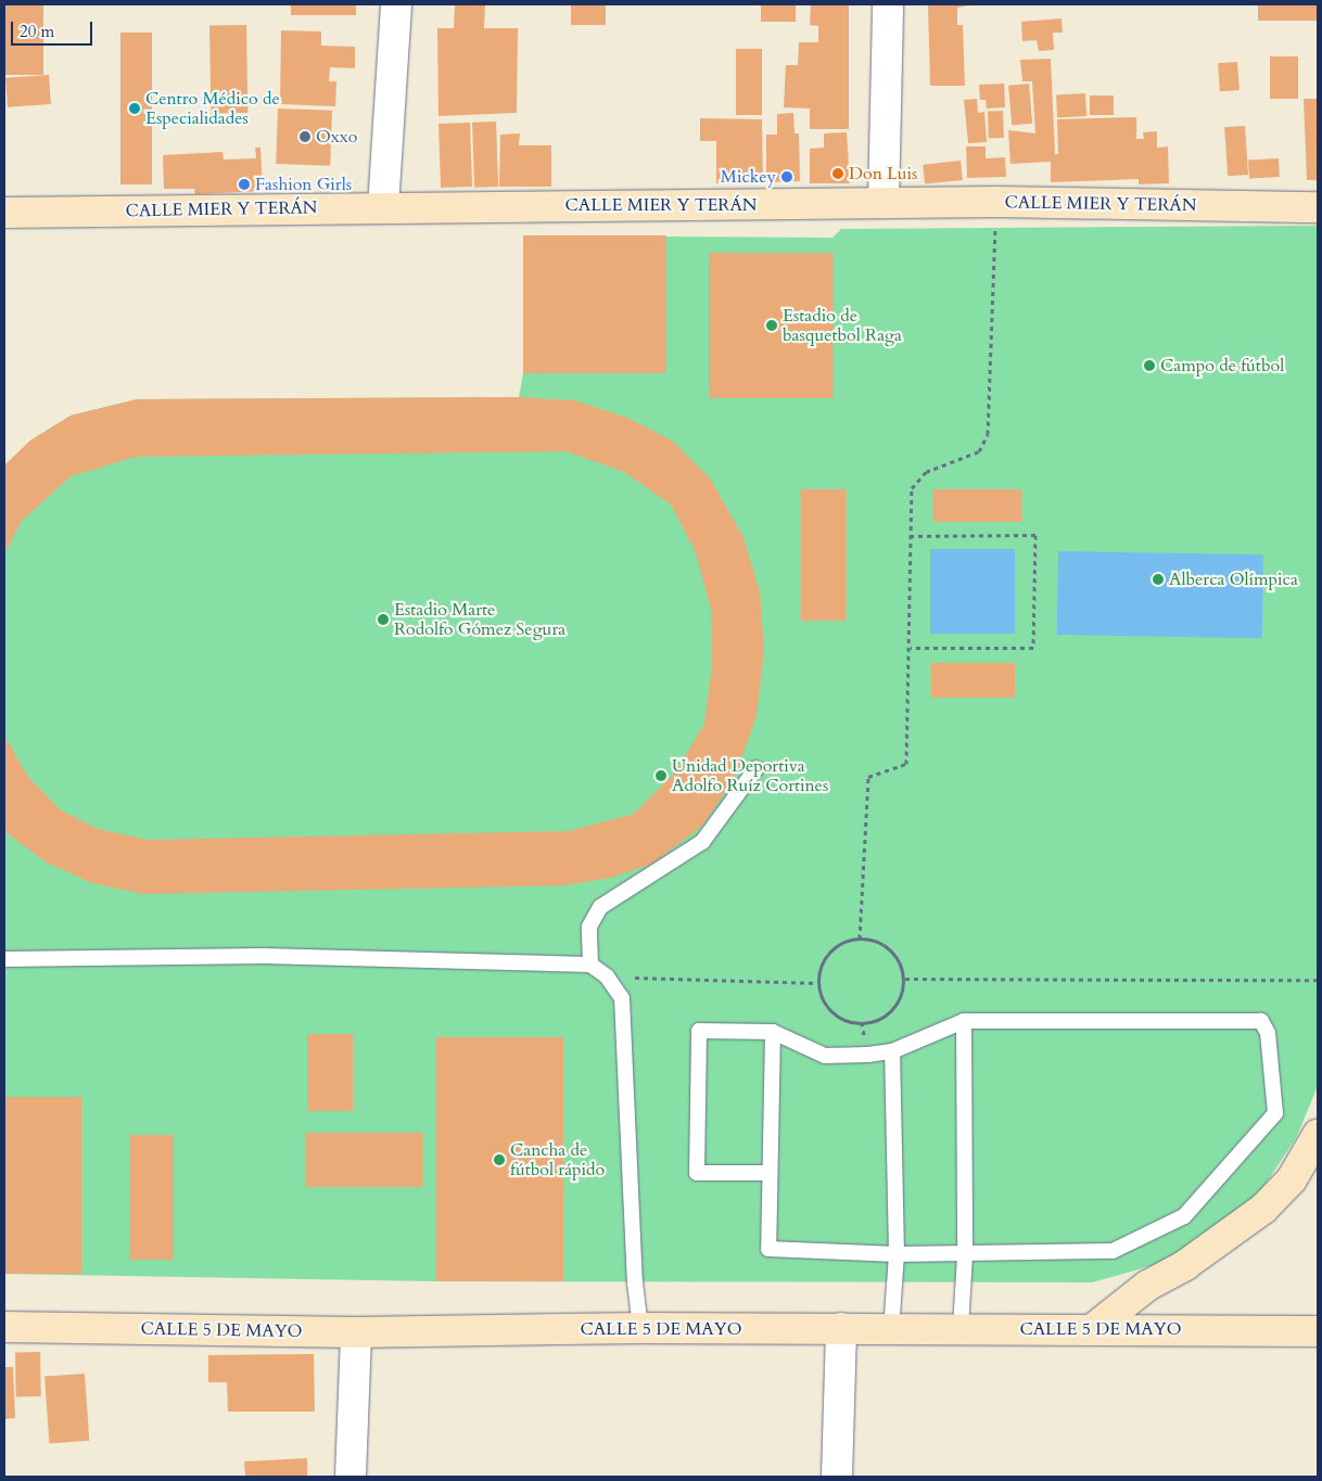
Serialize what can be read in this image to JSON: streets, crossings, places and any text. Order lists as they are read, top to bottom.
{
  "streets": {
    "main road": ["CALLE MIER Y TERÁN", "CALLE 5 DE MAYO"]
  },
  "places": [
    "Centro Médico de Especialidades",
    "Oxxo",
    "Don Luis",
    "Mickey",
    "Fashion Girls",
    "Estadio de basquetbol Raga",
    "Campo de fútbol",
    "Alberca Olímpica",
    "Estadio Marte Rodolfo Gómez Segura",
    "Unidad Deportiva Adolfo Ruíz Cortines",
    "Cancha de fútbol rápido"
  ],
  "scale_bar": "20 m"
}
